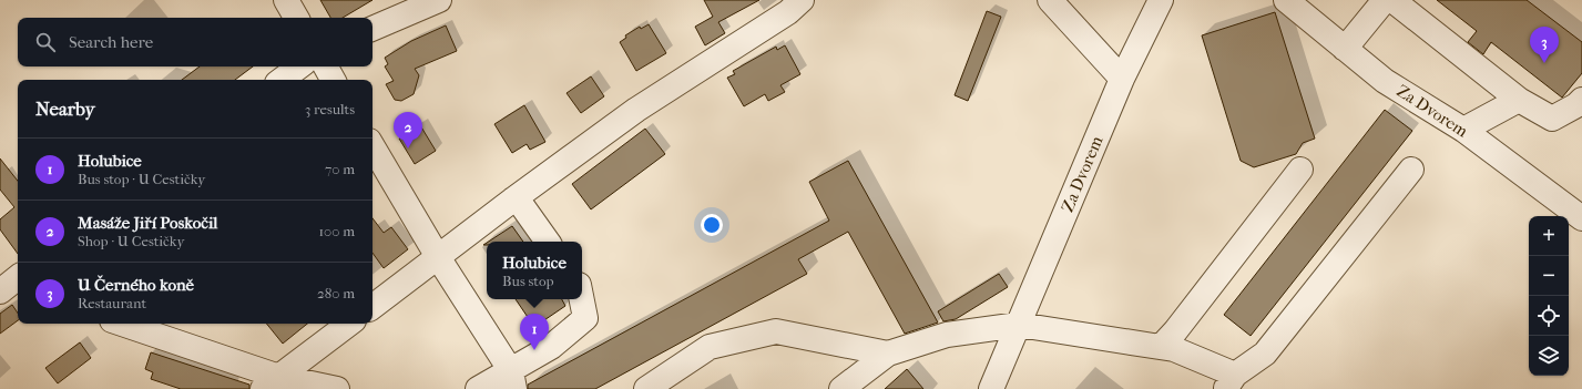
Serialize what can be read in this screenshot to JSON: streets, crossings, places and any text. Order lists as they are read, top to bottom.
{
  "streets": {
    "street": ["Za Dvorem"]
  },
  "page": {
    "search": "Search here",
    "pins": ["3", "2", "1"],
    "heading": ["Nearby", "3 results"],
    "list": [
      {
        "mark": "1",
        "name": "Holubice",
        "note": "Bus stop · U Cestičky",
        "value": "70 m"
      },
      {
        "mark": "2",
        "name": "Masáže Jiří Poskočil",
        "note": "Shop · U Cestičky",
        "value": "100 m"
      },
      {
        "mark": "3",
        "name": "U Černého koně",
        "note": "Restaurant",
        "value": "280 m"
      }
    ],
    "map_buttons": ["+", "−"],
    "popup": ["Holubice", "Bus stop"]
  }
}
